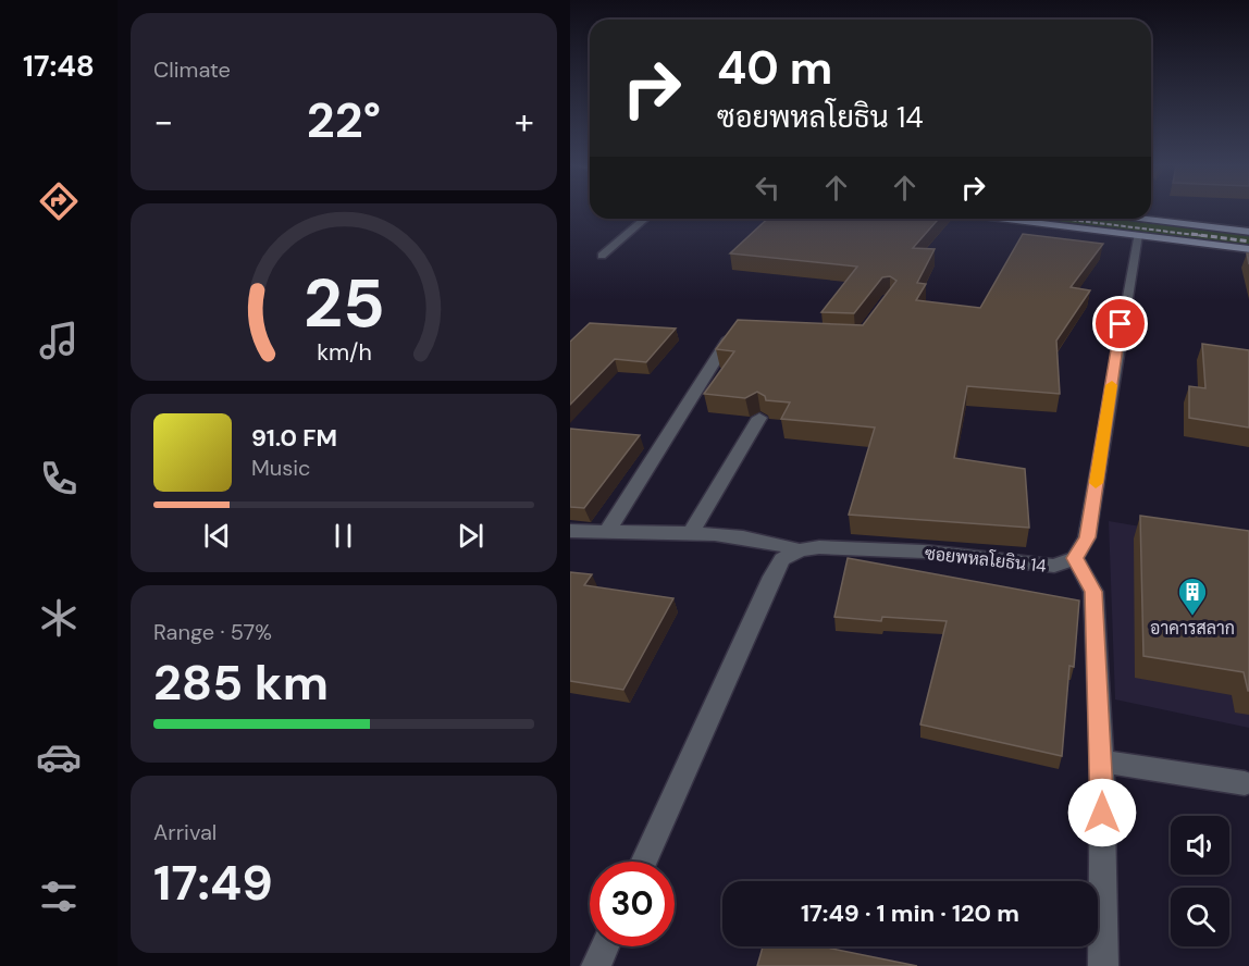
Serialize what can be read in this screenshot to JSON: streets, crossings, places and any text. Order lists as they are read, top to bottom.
{
  "streets": {
    "street": ["ซอยพหลโยธิน 14"]
  },
  "places": {
    "building": ["อาคารสลาก"]
  },
  "page": {
    "tabs": "17:48",
    "tile": [
      "Climate",
      ["Range · 57%", "285 km"],
      ["Arrival", "17:49"]
    ],
    "turn": ["40 m", "ซอยพหลโยธิน 14"],
    "heat": ["−", "22°", "+"],
    "song": ["91.0 FM", "Music"],
    "limit": "30",
    "trip": "17:49 · 1 min · 120 m",
    "gauge": ["25", "km/h"]
  }
}
